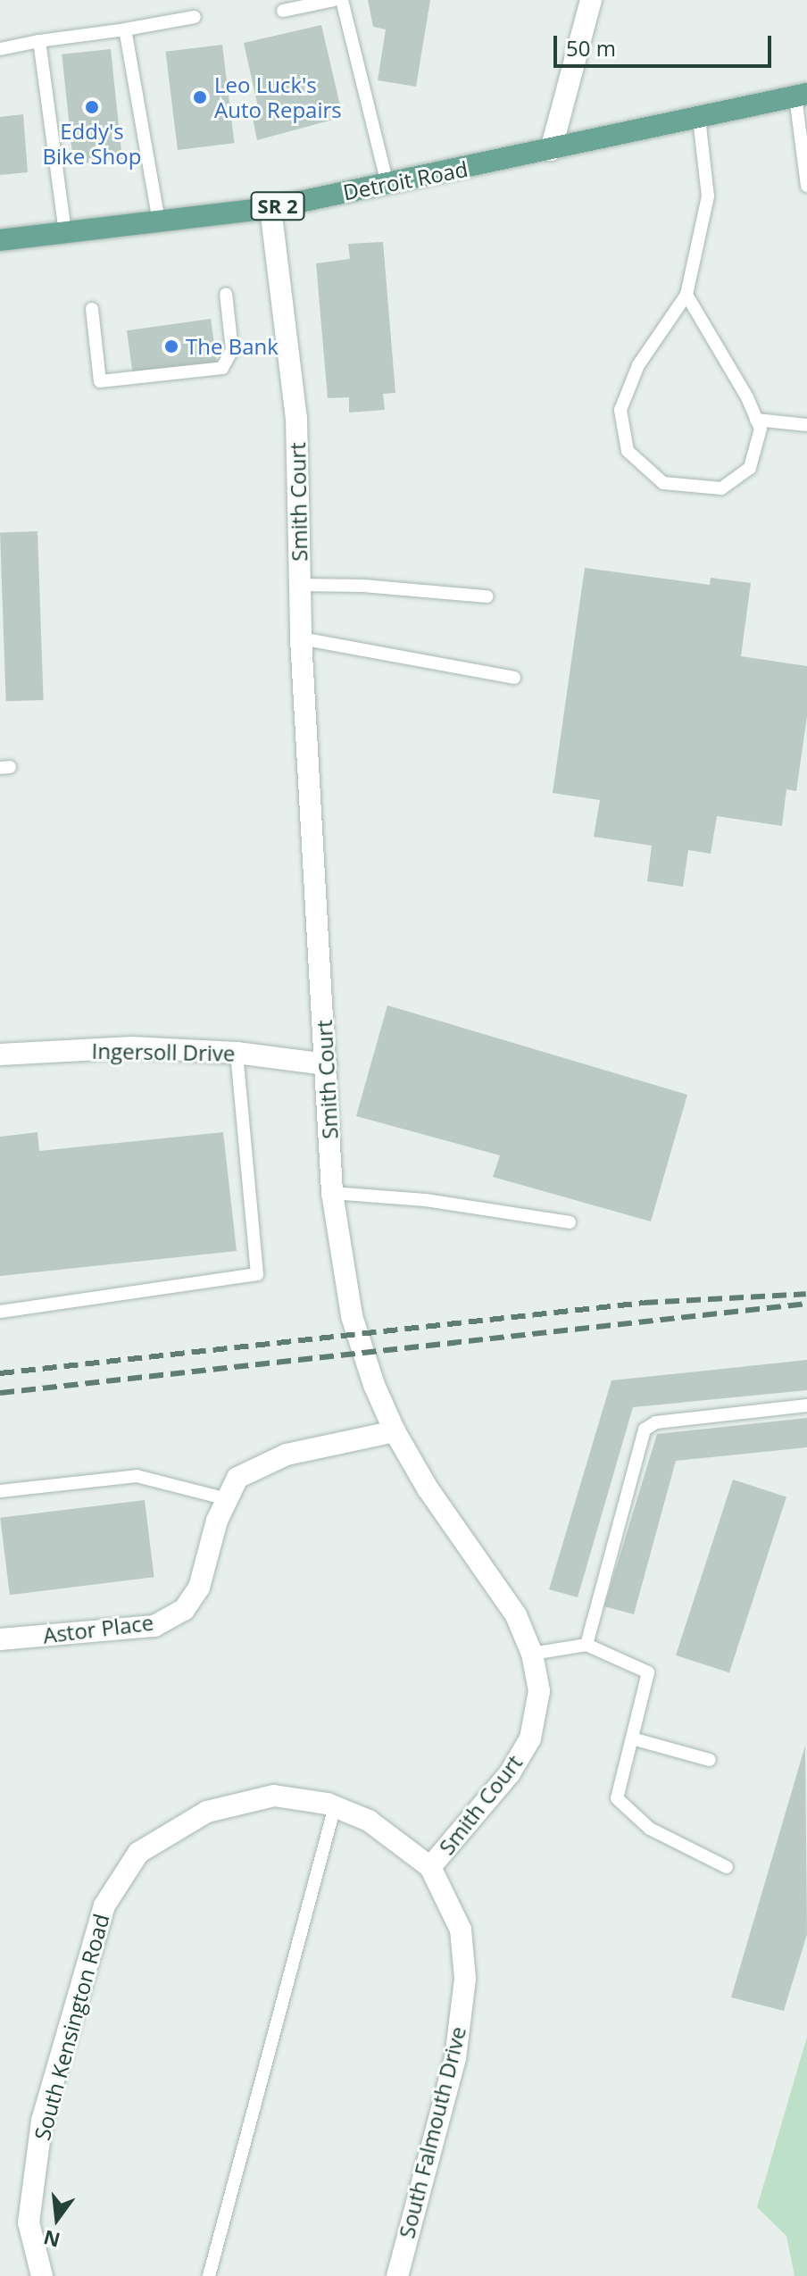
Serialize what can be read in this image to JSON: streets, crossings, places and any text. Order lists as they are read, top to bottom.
{
  "streets": {
    "main road": ["Detroit Road", "SR 2"],
    "street": [
      "Smith Court",
      "Ingersoll Drive",
      "Astor Place",
      "South Kensington Road",
      "South Falmouth Drive"
    ]
  },
  "crossings": [
    ["Detroit Road", "Smith Court"],
    ["Smith Court", "Ingersoll Drive"],
    ["Smith Court", "Astor Place"],
    ["Smith Court", "South Kensington Road"],
    ["Smith Court", "South Falmouth Drive"],
    ["South Kensington Road", "South Falmouth Drive"]
  ],
  "places": ["Leo Luck's Auto Repairs", "Eddy's Bike Shop", "The Bank"],
  "scale_bar": "50 m",
  "north": "bottom"
}
